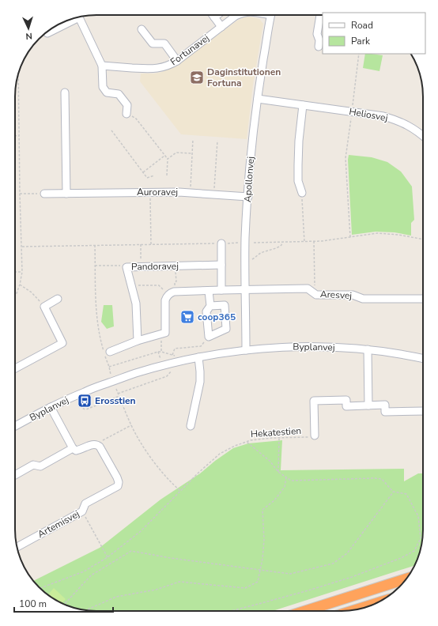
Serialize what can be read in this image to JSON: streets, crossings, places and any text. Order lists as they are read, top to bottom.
{
  "streets": {
    "street": [
      "Fortunavej",
      "Heliosvej",
      "Apollonvej",
      "Auroravej",
      "Pandoravej",
      "Aresvej",
      "Byplanvej",
      "Artemisvej"
    ],
    "path": ["Hekatestien"]
  },
  "crossings": [
    ["Heliosvej", "Apollonvej"],
    ["Apollonvej", "Auroravej"],
    ["Apollonvej", "Aresvej"],
    ["Apollonvej", "Byplanvej"]
  ],
  "places": {
    "school or university": ["Daginstitutionen Fortuna"],
    "supermarket": ["coop365"],
    "bus stop": ["Erosstien"]
  },
  "legend": ["Road", "Park"],
  "scale_bar": "100 m",
  "north": "bottom"
}
